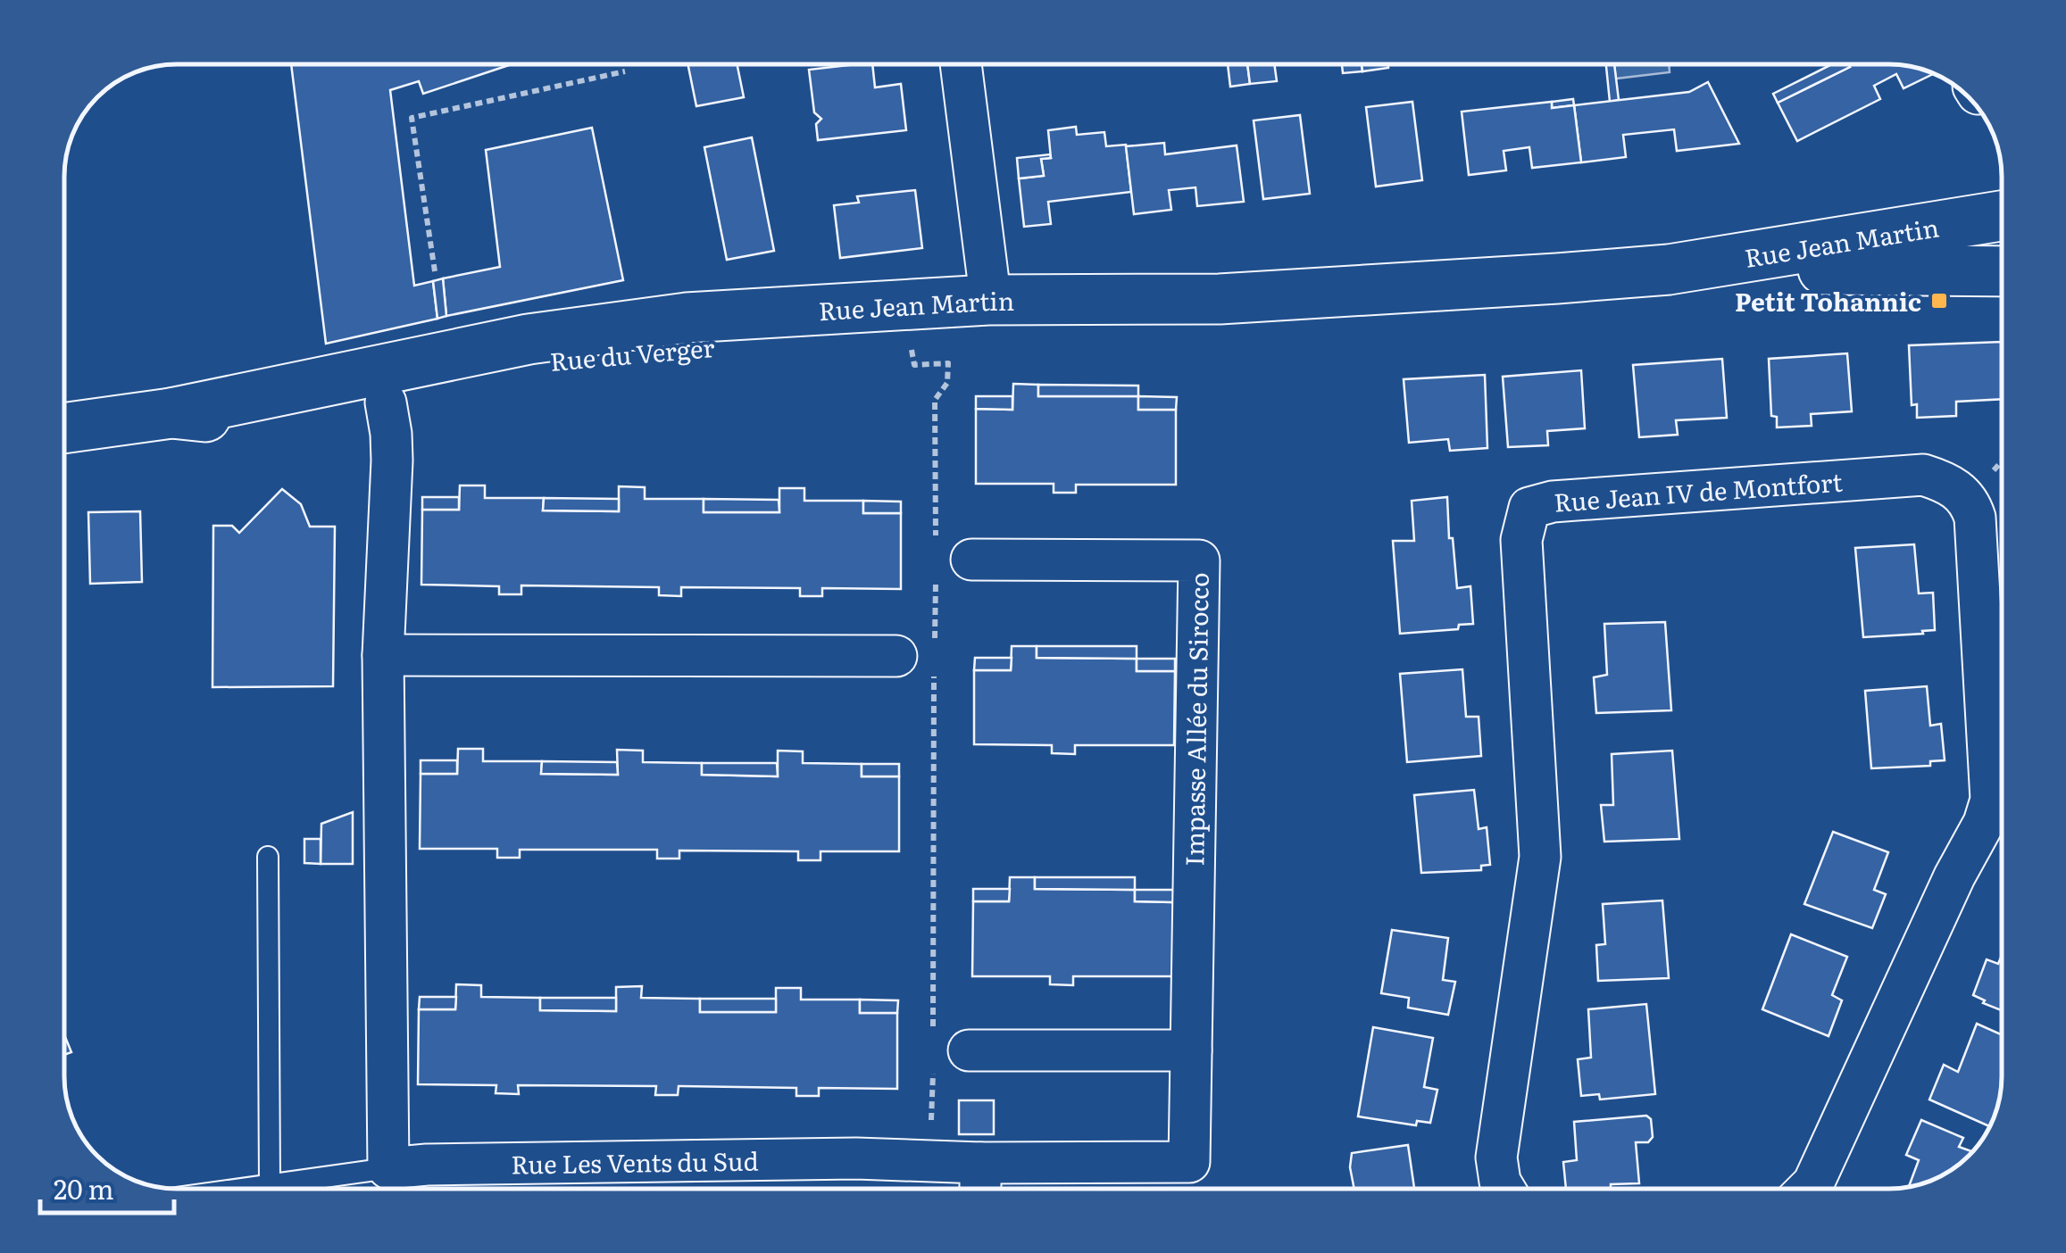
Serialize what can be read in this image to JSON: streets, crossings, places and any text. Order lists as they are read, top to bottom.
{
  "streets": {
    "main road": ["Rue Jean Martin", "Rue du Verger"],
    "street": ["Rue Jean IV de Montfort", "Impasse Allée du Sirocco", "Rue Les Vents du Sud"]
  },
  "crossings": [
    ["Rue Jean Martin", "Rue du Verger"],
    ["Impasse Allée du Sirocco", "Rue Les Vents du Sud"]
  ],
  "places": {
    "transit": ["Petit Tohannic"]
  },
  "scale_bar": "20 m"
}
